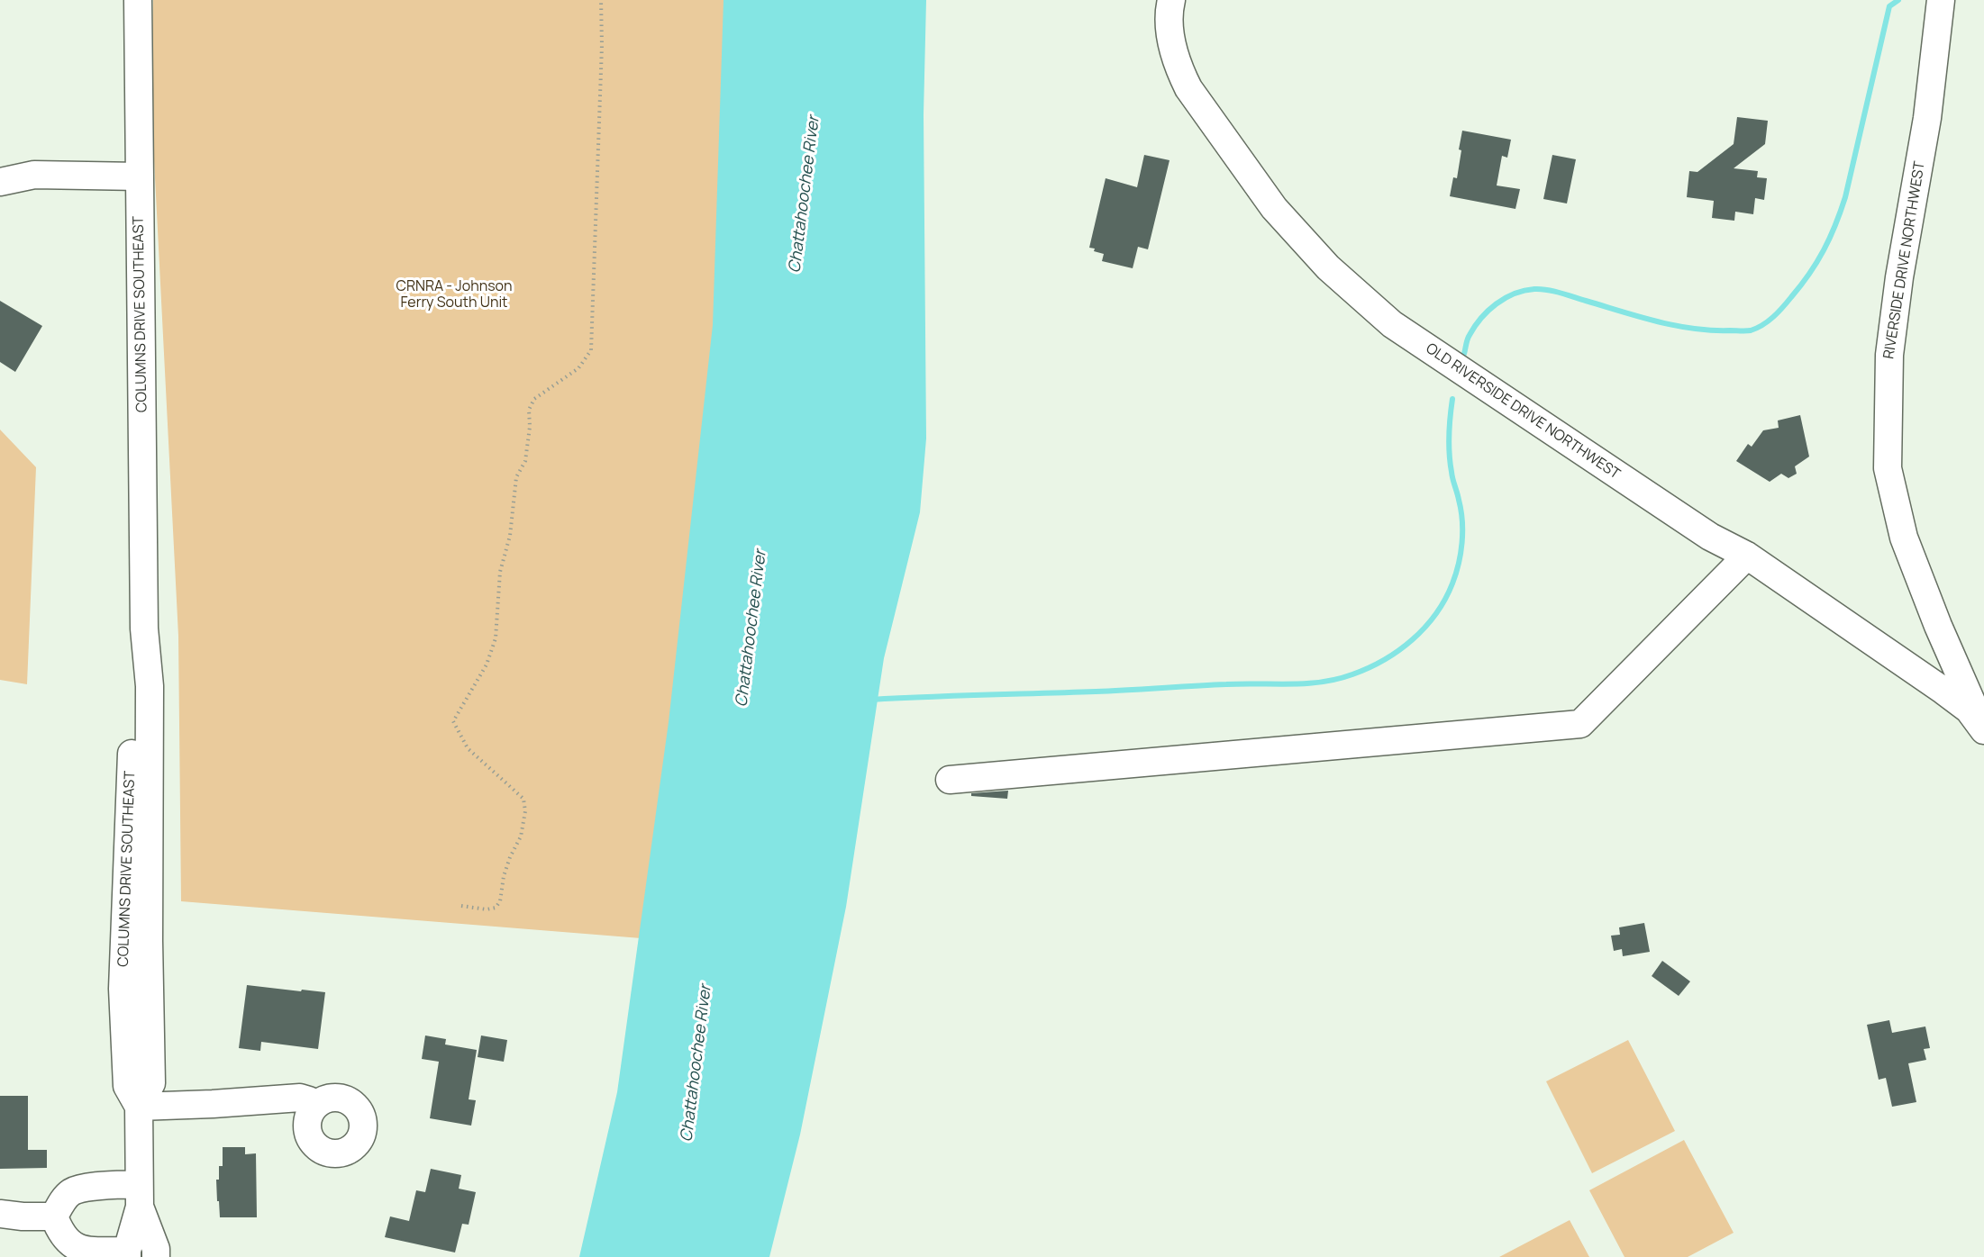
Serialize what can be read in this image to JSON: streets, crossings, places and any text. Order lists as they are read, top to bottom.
{
  "streets": {
    "street": ["RIVERSIDE DRIVE NORTHWEST", "COLUMNS DRIVE SOUTHEAST", "OLD RIVERSIDE DRIVE NORTHWEST"]
  },
  "crossings": [
    ["RIVERSIDE DRIVE NORTHWEST", "OLD RIVERSIDE DRIVE NORTHWEST"]
  ],
  "water": ["Chattahoochee River"],
  "parks": ["CRNRA - Johnson Ferry South Unit"]
}
